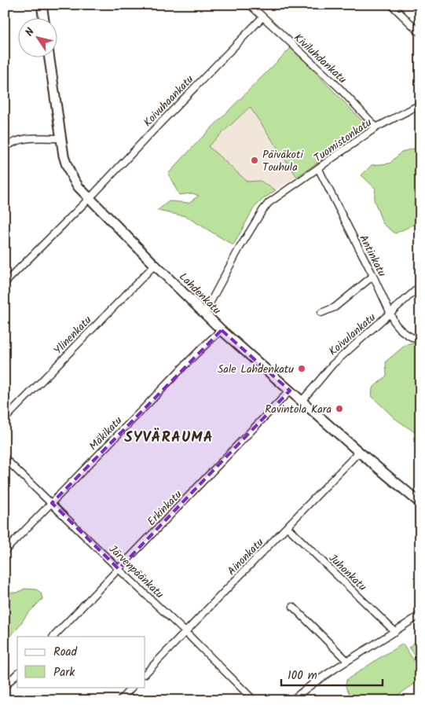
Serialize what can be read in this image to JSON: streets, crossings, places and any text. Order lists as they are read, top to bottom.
{
  "streets": {
    "main road": ["Lahdenkatu"],
    "street": [
      "Kiviluhdankatu",
      "Koivuhaankatu",
      "Tuomistonkatu",
      "Antinkatu",
      "Koivulankatu",
      "Ylinenkatu",
      "Mäkikatu",
      "Erkinkatu",
      "Ainonkatu",
      "Järvenpäänkatu",
      "Juhonkatu"
    ]
  },
  "crossings": [
    ["Kiviluhdankatu", "Koivuhaankatu"],
    ["Kiviluhdankatu", "Tuomistonkatu"],
    ["Koivuhaankatu", "Lahdenkatu"],
    ["Tuomistonkatu", "Antinkatu"],
    ["Tuomistonkatu", "Lahdenkatu"],
    ["Antinkatu", "Koivulankatu"],
    ["Lahdenkatu", "Koivulankatu"],
    ["Lahdenkatu", "Ylinenkatu"],
    ["Lahdenkatu", "Mäkikatu"],
    ["Lahdenkatu", "Erkinkatu"],
    ["Lahdenkatu", "Ainonkatu"],
    ["Mäkikatu", "Järvenpäänkatu"],
    ["Erkinkatu", "Järvenpäänkatu"],
    ["Ainonkatu", "Järvenpäänkatu"],
    ["Ainonkatu", "Juhonkatu"]
  ],
  "districts": ["SYVÄRAUMA"],
  "places": ["Päiväkoti Touhula", "Sale Lahdenkatu", "Ravintola Kara"],
  "legend": ["Road", "Park"],
  "scale_bar": "100 m",
  "north": "top left"
}
